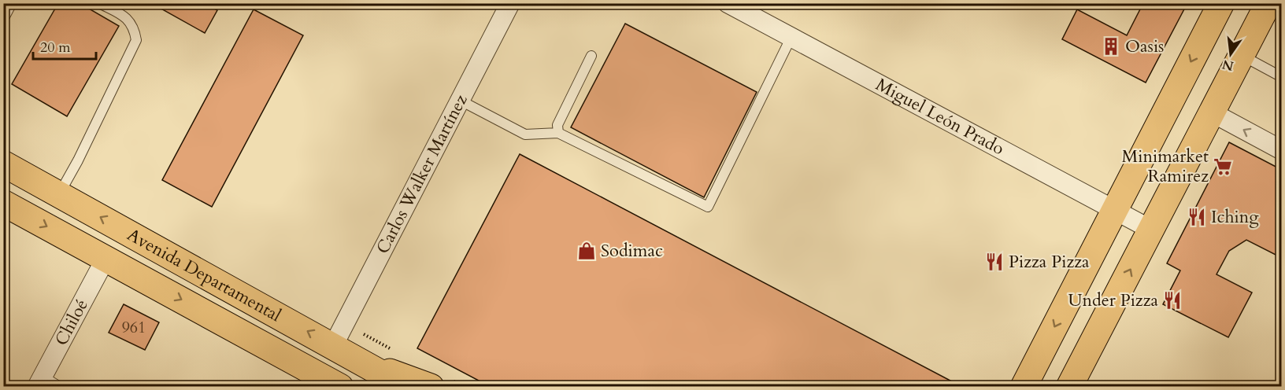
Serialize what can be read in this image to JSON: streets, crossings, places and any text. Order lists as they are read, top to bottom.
{
  "streets": {
    "main road": ["Avenida Departamental"],
    "street": ["Miguel León Prado", "Carlos Walker Martínez", "Chiloé"]
  },
  "crossings": [
    ["Carlos Walker Martínez", "Avenida Departamental"],
    ["Avenida Departamental", "Chiloé"]
  ],
  "places": {
    "building": ["Oasis"],
    "supermarket": ["Minimarket Ramirez"],
    "restaurant": ["Iching", "Pizza Pizza", "Under Pizza"],
    "shop": ["Sodimac"]
  },
  "house_numbers": ["961"],
  "scale_bar": "20 m",
  "north": "bottom"
}
